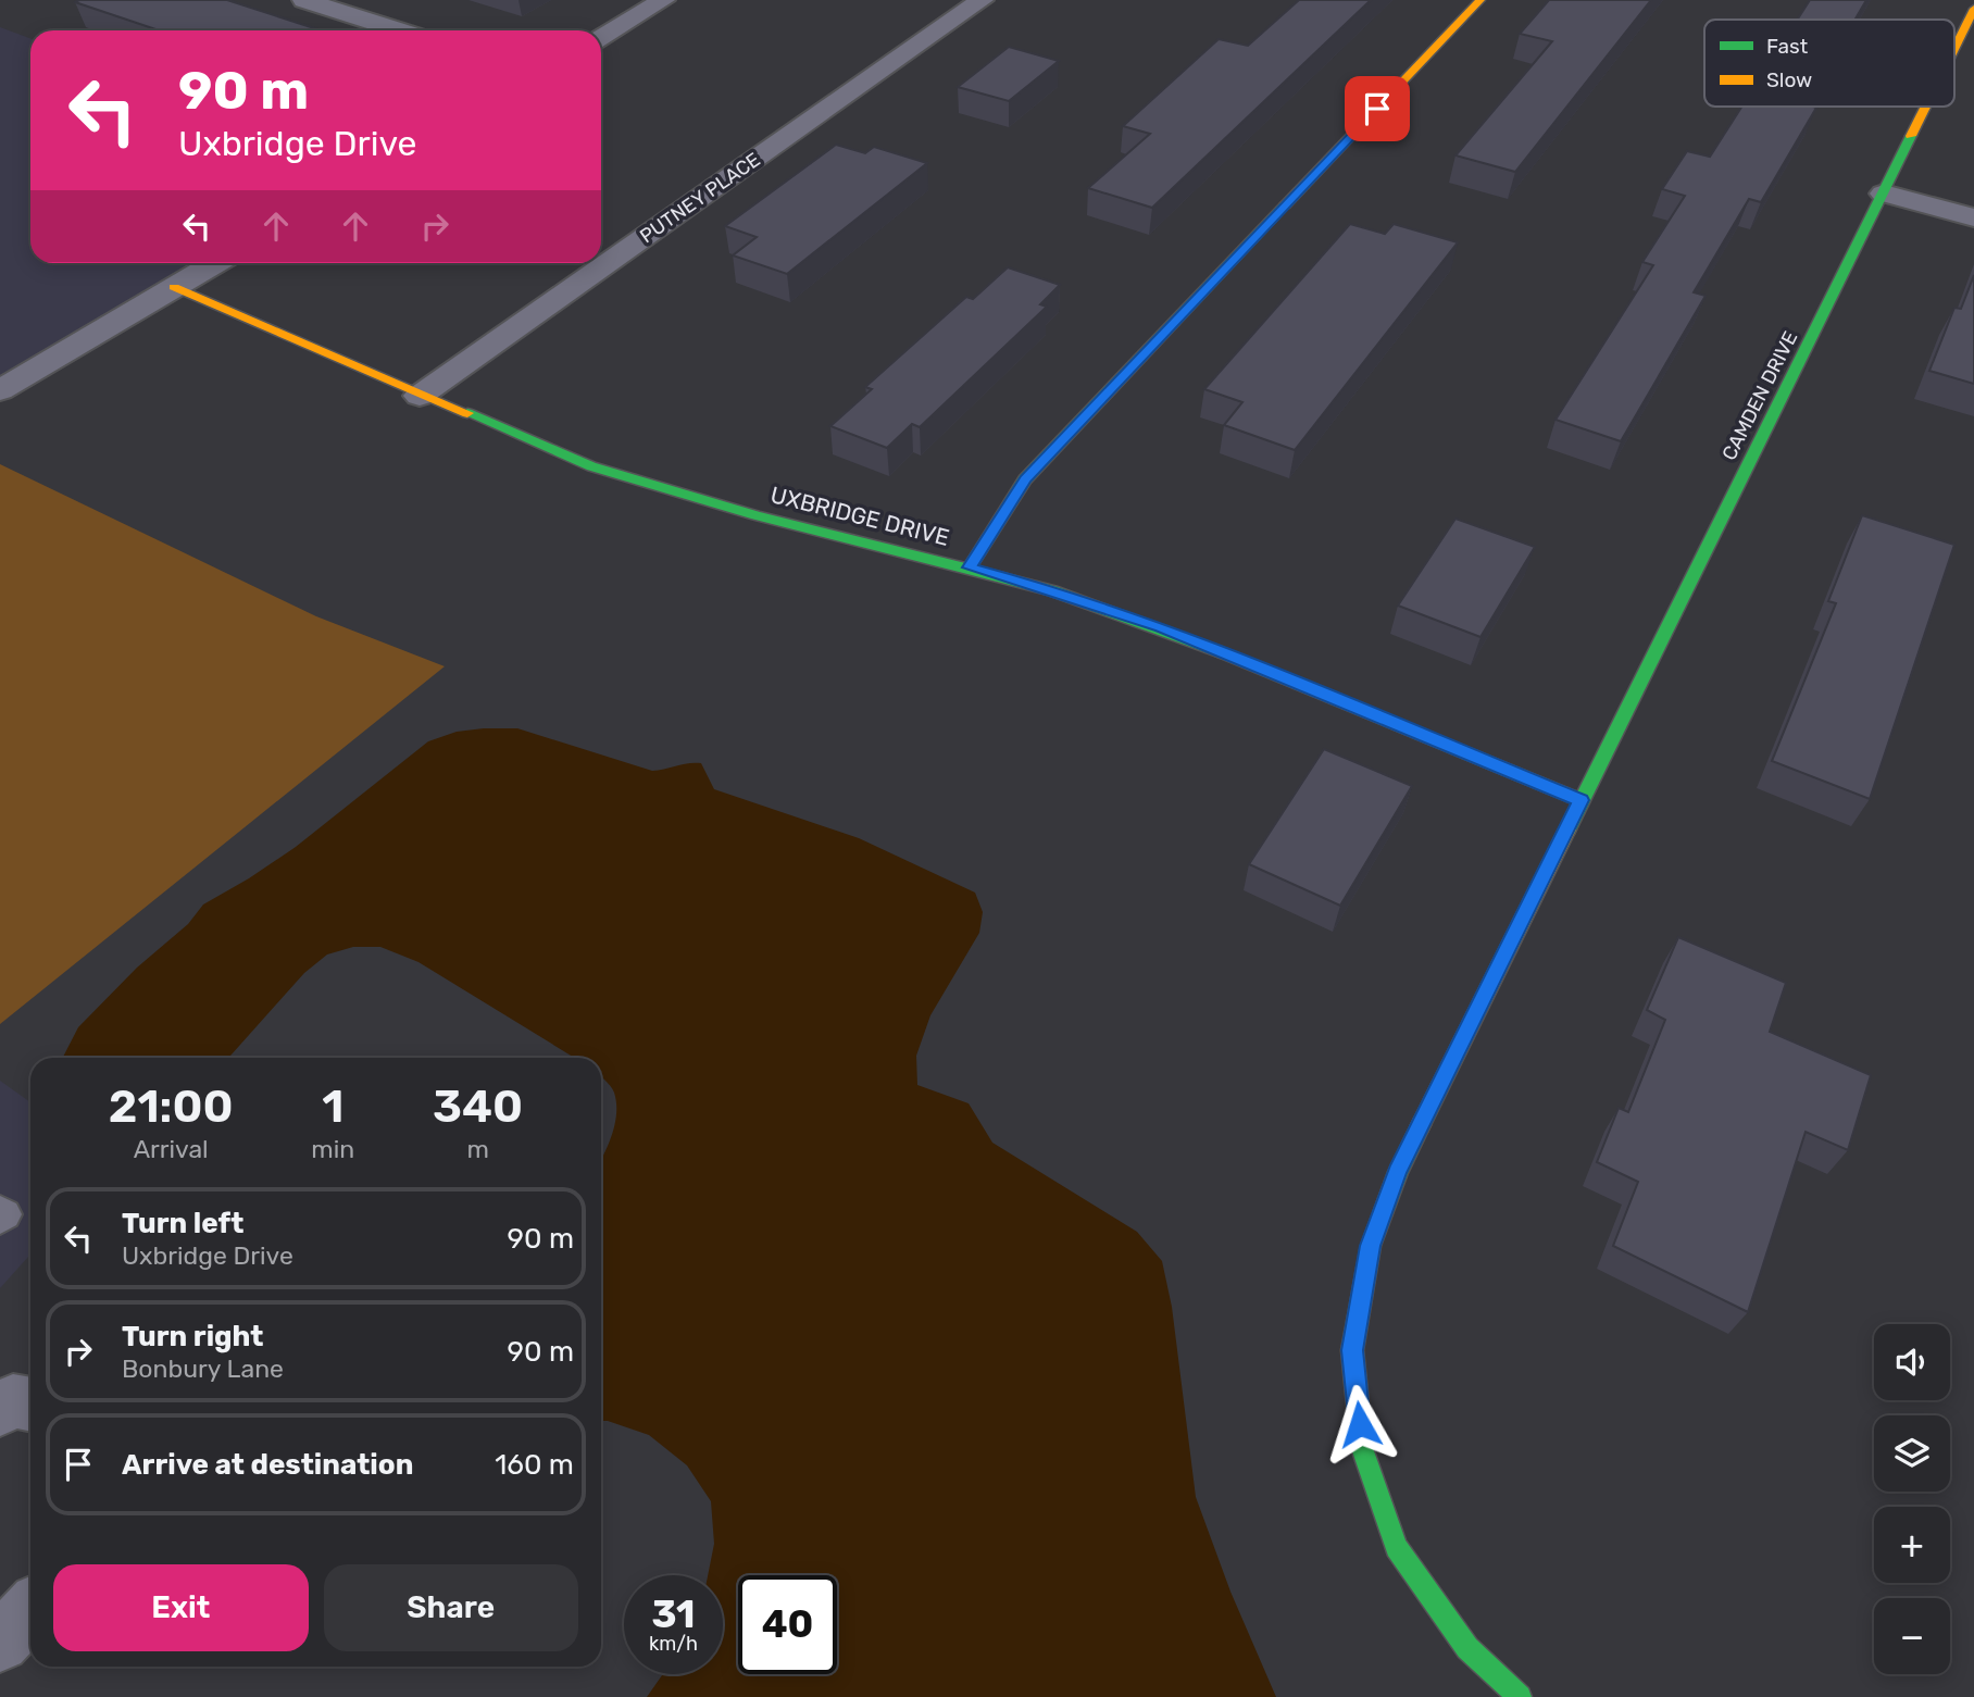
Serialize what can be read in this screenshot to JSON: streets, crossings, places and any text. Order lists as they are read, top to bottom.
{
  "streets": {
    "street": ["PUTNEY PLACE", "CAMDEN DRIVE", "UXBRIDGE DRIVE"]
  },
  "crossings": [
    ["PUTNEY PLACE", "UXBRIDGE DRIVE"],
    ["CAMDEN DRIVE", "UXBRIDGE DRIVE"]
  ],
  "legend": ["Fast", "Slow"],
  "page": {
    "turn": ["90 m", "Uxbridge Drive"],
    "eta": [
      "21:00",
      "Arrival",
      "1",
      "min",
      "340",
      "m"
    ],
    "list": [
      {
        "name": "Turn left",
        "note": "Uxbridge Drive",
        "value": "90 m"
      },
      {
        "name": "Turn right",
        "note": "Bonbury Lane",
        "value": "90 m"
      },
      {
        "name": "Arrive at destination",
        "value": "160 m"
      }
    ],
    "map_buttons": ["+", "−"],
    "buttons": ["Exit", "Share"],
    "speed": "31 km/h",
    "limit": "40"
  }
}
